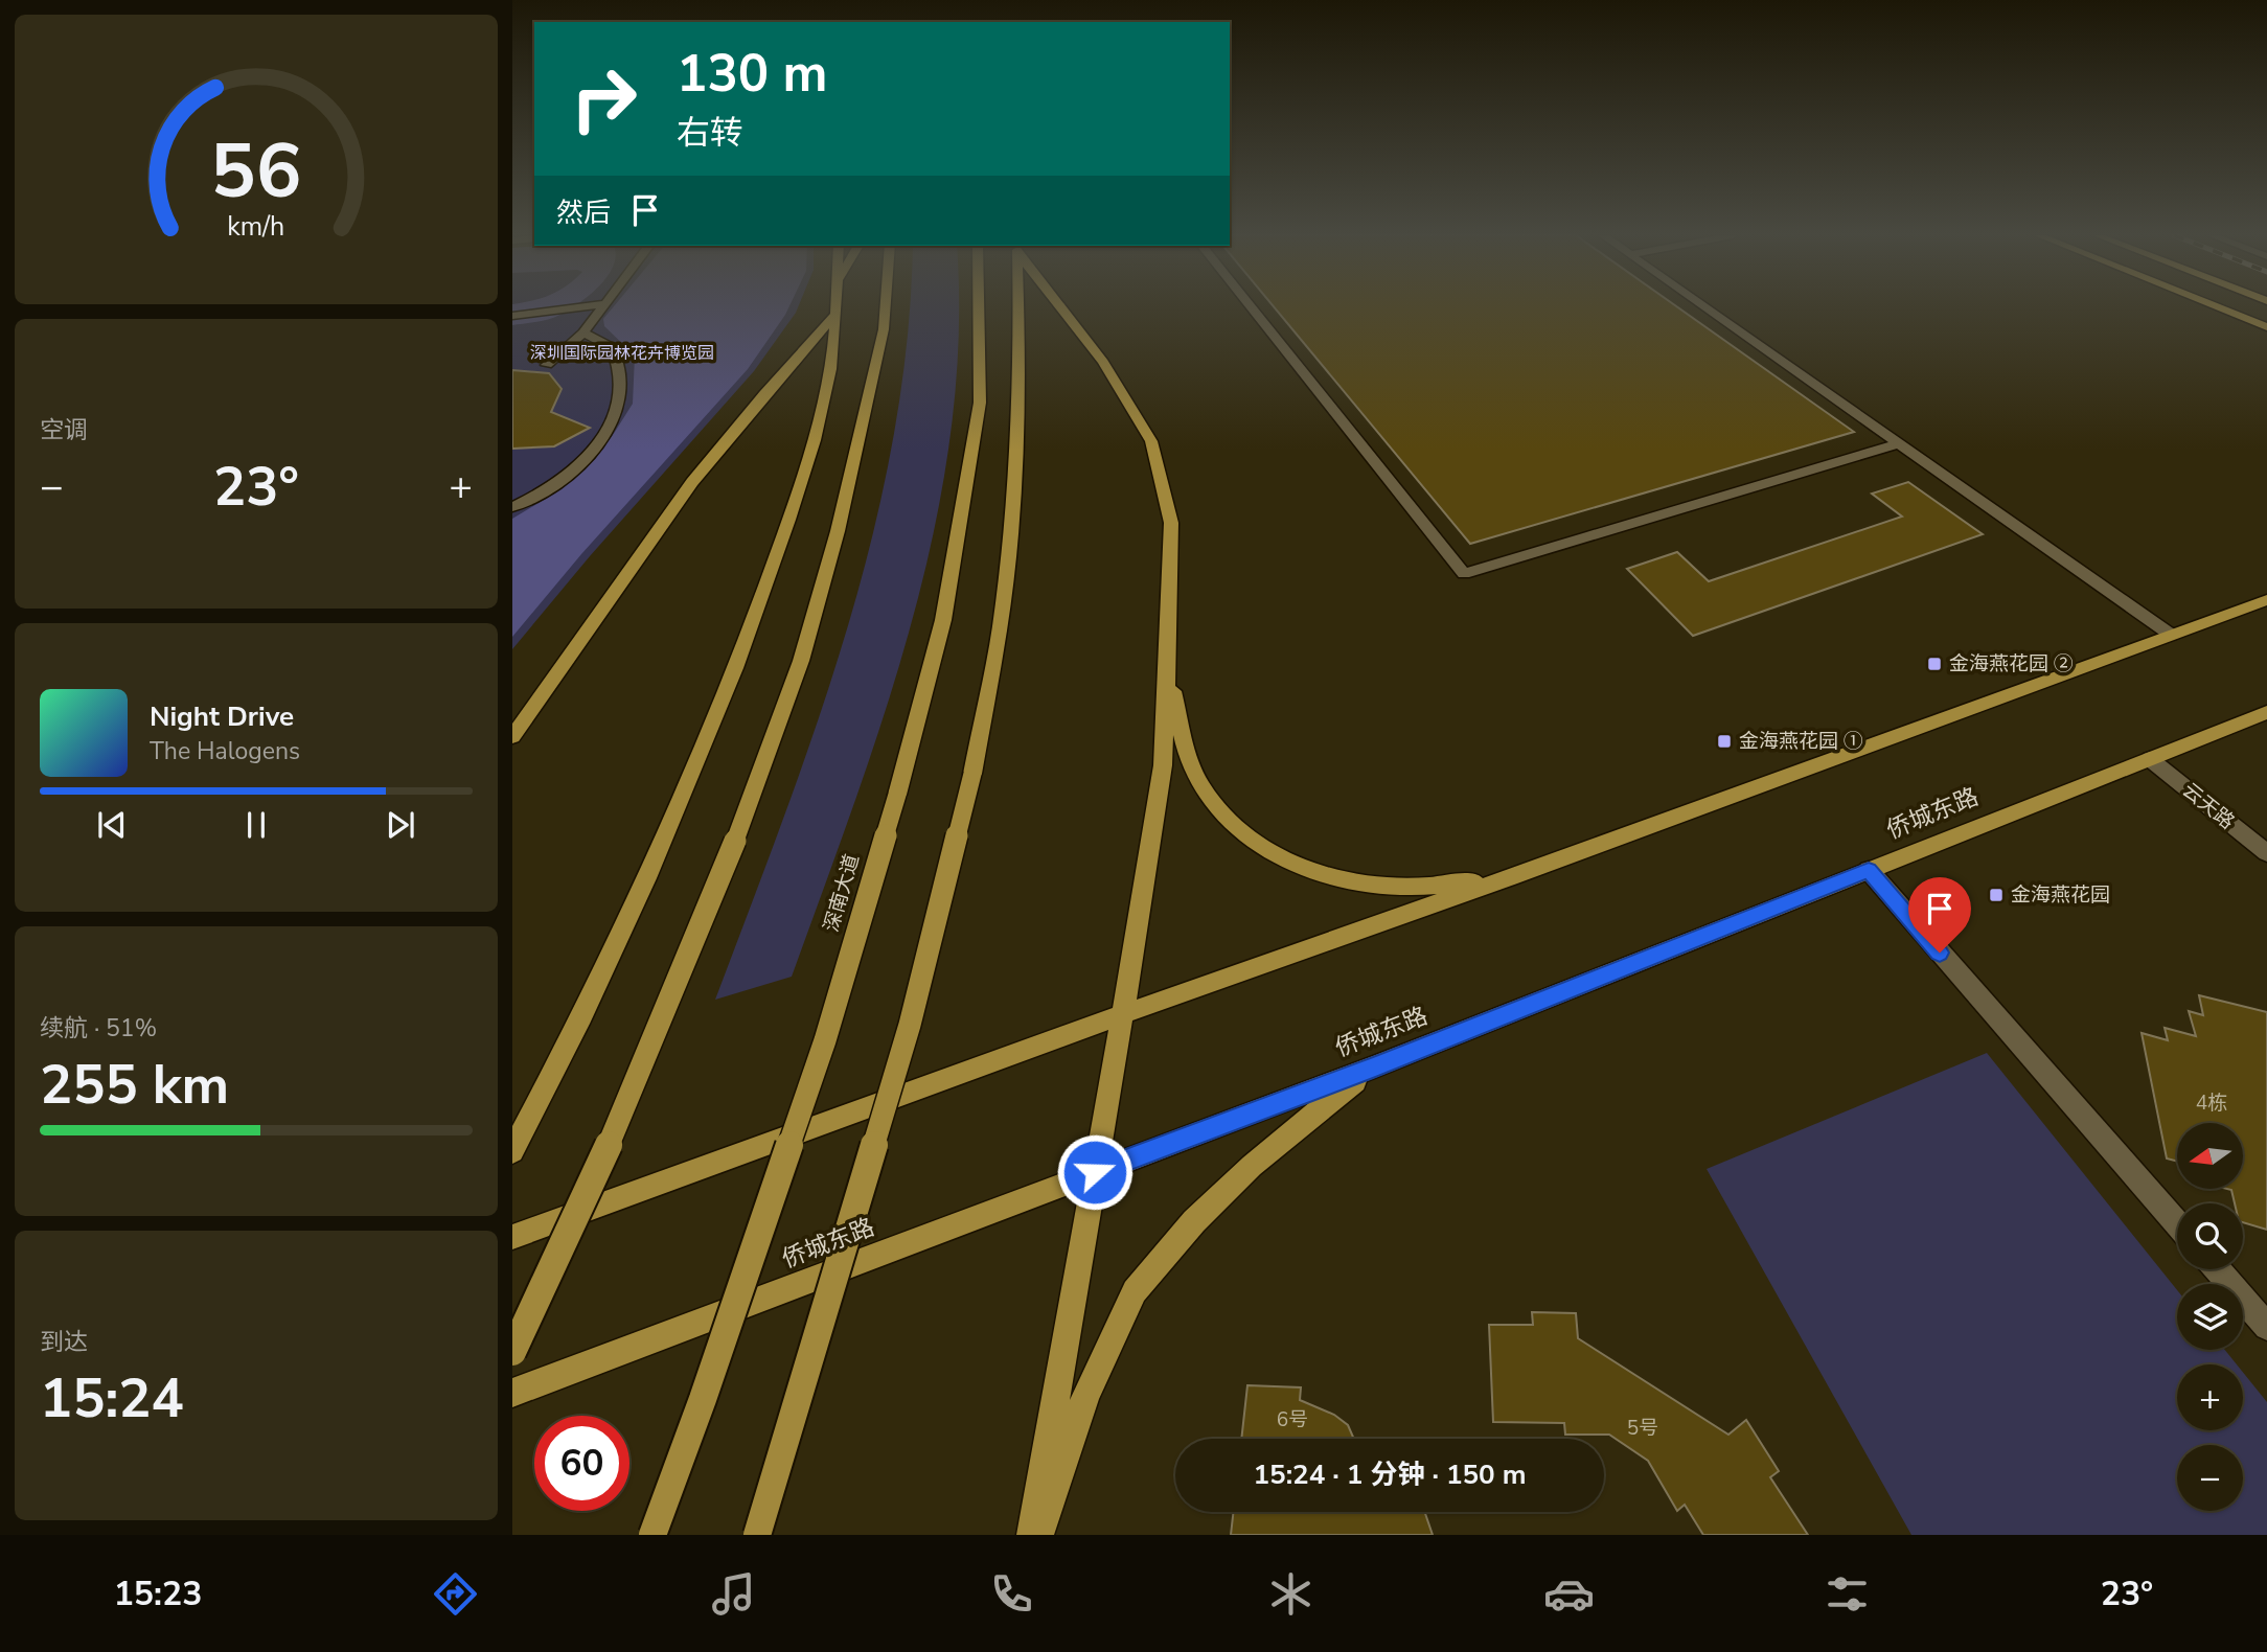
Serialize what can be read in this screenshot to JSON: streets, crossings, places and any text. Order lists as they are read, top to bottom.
{
  "streets": {
    "main road": ["侨城东路", "深南大道"],
    "street": ["云天路"]
  },
  "crossings": [
    ["云天路", "侨城东路"]
  ],
  "parks": ["深圳国际园林花卉博览园"],
  "places": {
    "transit": ["金海燕花园 ②", "金海燕花园 ①", "金海燕花园"]
  },
  "house_numbers": ["4栋", "6号", "5号"],
  "north": "left",
  "page": {
    "turn": ["130 m", "右转"],
    "then": "然后",
    "tile": [
      "空调",
      ["续航 · 51%", "255 km"],
      ["到达", "15:24"]
    ],
    "heat": ["−", "23°", "+"],
    "song": ["Night Drive", "The Halogens"],
    "map_buttons": ["+", "−"],
    "limit": "60",
    "trip": "15:24 · 1 分钟 · 150 m",
    "tabs": ["15:23", "23°"],
    "gauge": ["56", "km/h"]
  }
}
